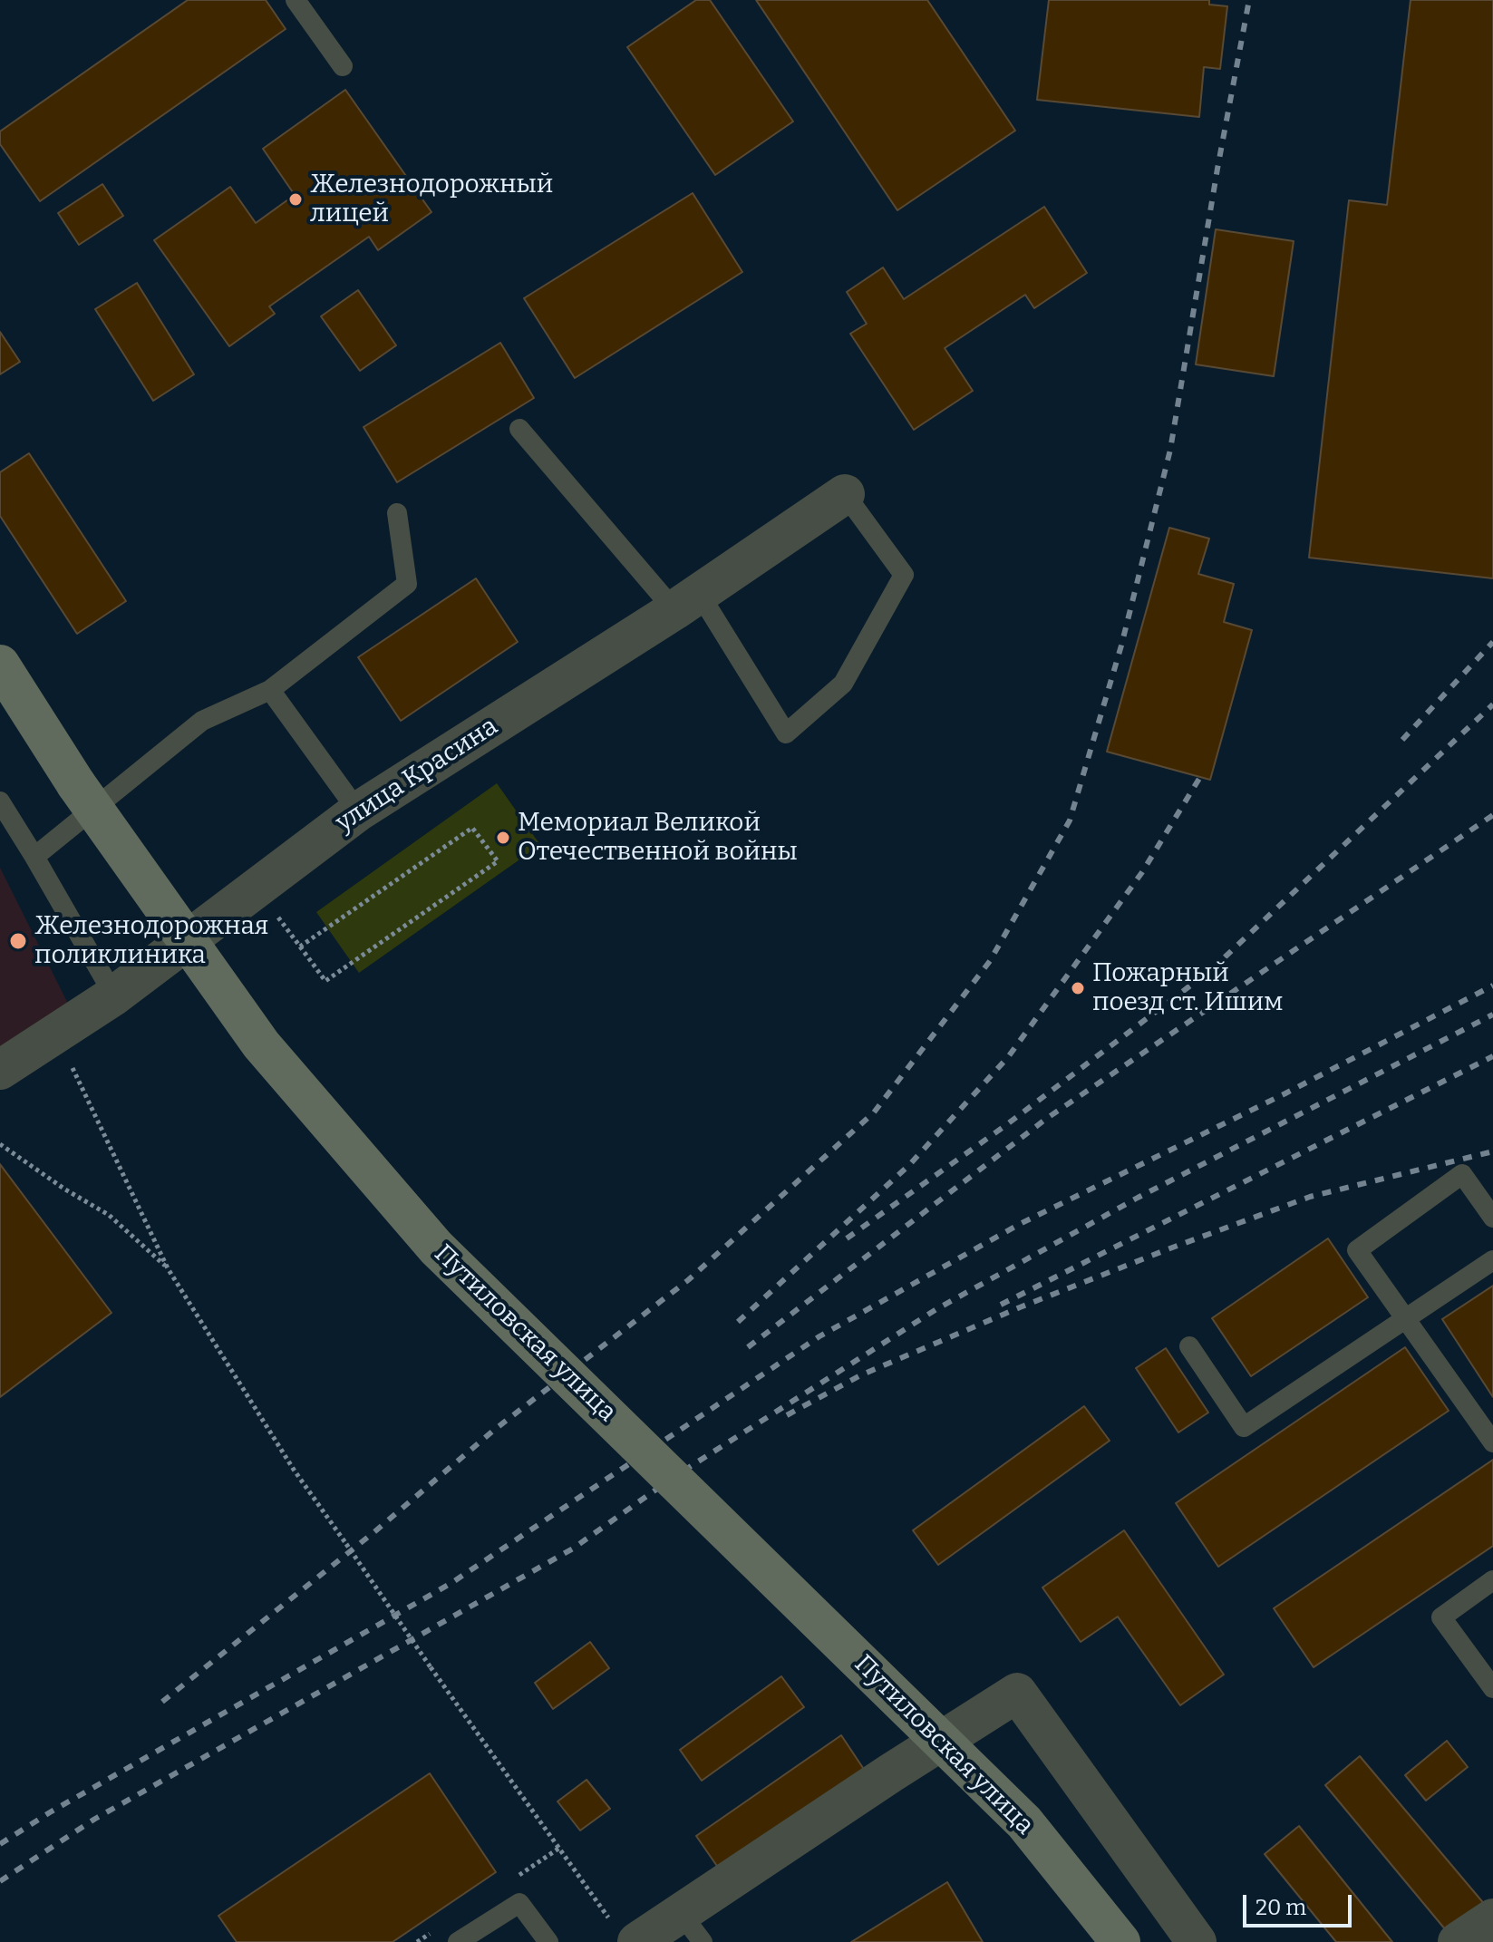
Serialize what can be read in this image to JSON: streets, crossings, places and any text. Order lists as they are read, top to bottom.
{
  "streets": {
    "main road": ["Путиловская улица"],
    "street": ["улица Красина"]
  },
  "places": [
    "Железнодорожный лицей",
    "Мемориал Великой Отечественной войны",
    "Железнодорожная поликлиника",
    "Пожарный поезд ст. Ишим"
  ],
  "scale_bar": "20 m"
}
